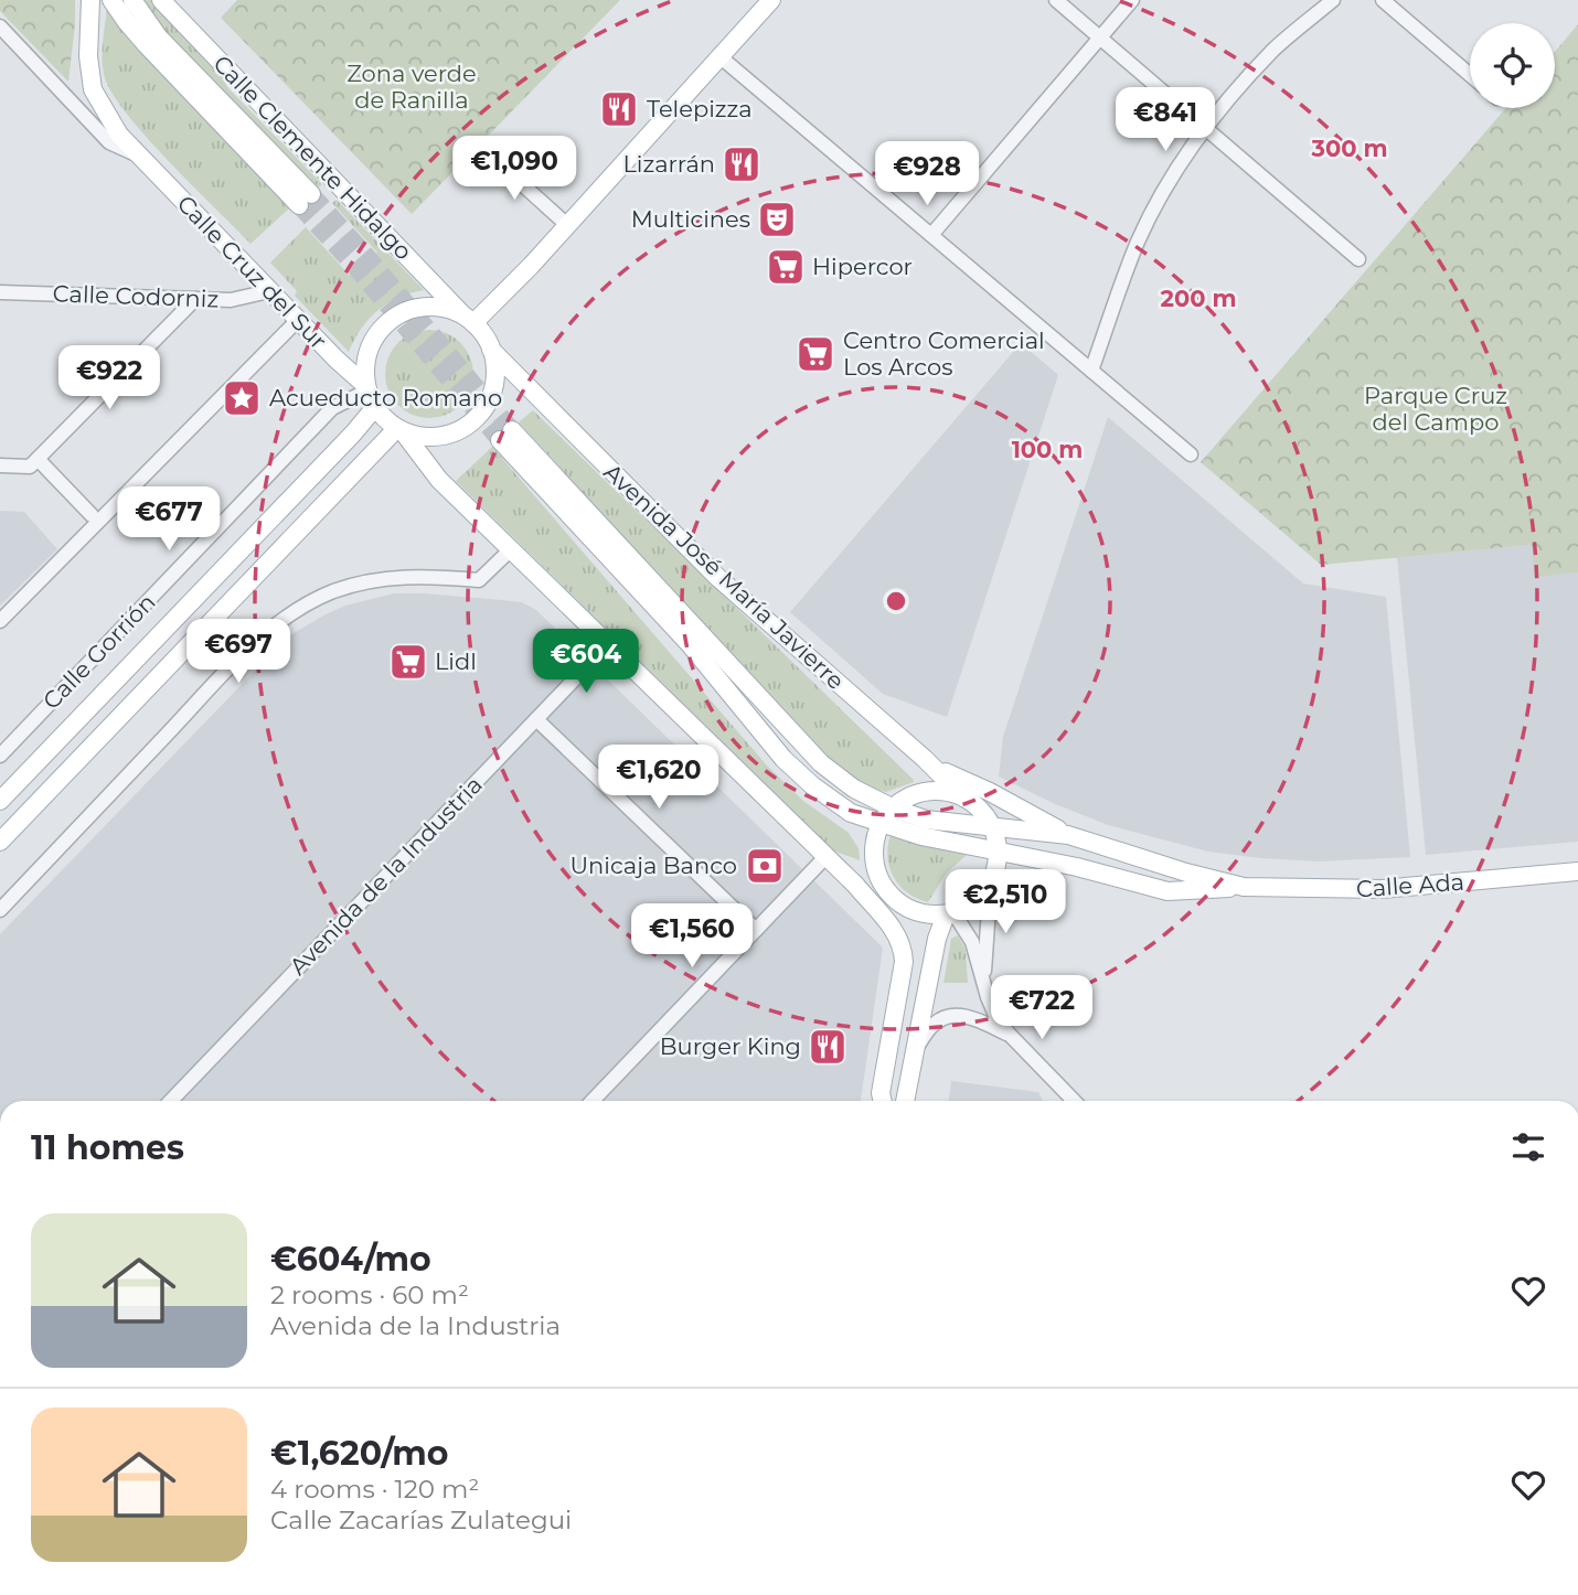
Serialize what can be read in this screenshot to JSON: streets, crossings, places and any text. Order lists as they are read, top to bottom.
{
  "streets": {
    "main road": [
      "Calle Clemente Hidalgo",
      "Calle Cruz del Sur",
      "Avenida José María Javierre",
      "Calle Ada"
    ],
    "street": ["Calle Codorniz", "Calle Gorrión", "Avenida de la Industria"]
  },
  "crossings": [
    ["Calle Clemente Hidalgo", "Calle Cruz del Sur"],
    ["Calle Clemente Hidalgo", "Avenida José María Javierre"],
    ["Calle Clemente Hidalgo", "Calle Gorrión"],
    ["Calle Cruz del Sur", "Calle Codorniz"],
    ["Calle Cruz del Sur", "Avenida José María Javierre"],
    ["Calle Cruz del Sur", "Calle Gorrión"],
    ["Avenida José María Javierre", "Calle Gorrión"],
    ["Avenida José María Javierre", "Calle Ada"]
  ],
  "parks": ["Zona verde de Ranilla", "Parque Cruz del Campo"],
  "places": {
    "restaurant": ["Telepizza", "Lizarrán", "Burger King"],
    "theatre": ["Multicines"],
    "supermarket": ["Hipercor", "Centro Comercial Los Arcos", "Lidl"],
    "place": ["Acueducto Romano"],
    "bank": ["Unicaja Banco"]
  },
  "page": {
    "price": [
      "€841",
      "€1,090",
      "€928",
      "€922",
      "€677",
      "€697",
      "€604",
      "€1,620",
      "€2,510",
      "€1,560",
      "€722"
    ],
    "heading": "11 homes",
    "list": [
      {
        "name": "€604/mo",
        "note": "2 rooms · 60 m² · Avenida de la Industria"
      },
      {
        "name": "€1,620/mo",
        "note": "4 rooms · 120 m² · Calle Zacarías Zulategui"
      }
    ]
  },
  "rings": ["300 m", "200 m", "100 m"]
}
